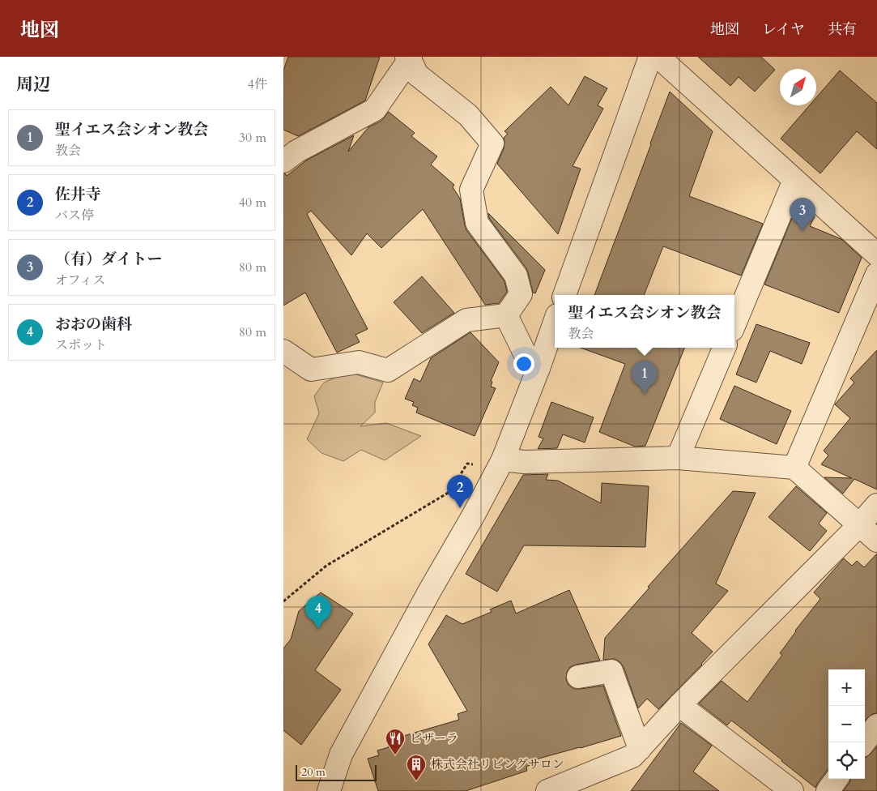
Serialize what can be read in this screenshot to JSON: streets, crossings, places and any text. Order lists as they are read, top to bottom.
{
  "places": {
    "restaurant": ["ピザーラ"],
    "building": ["株式会社リビングサロン"]
  },
  "scale_bar": "20 m",
  "north": "top right",
  "page": {
    "header": "地図",
    "nav": ["地図", "レイヤ", "共有"],
    "heading": ["周辺", "4件"],
    "list": [
      {
        "mark": "1",
        "name": "聖イエス会シオン教会",
        "note": "教会",
        "value": "30 m"
      },
      {
        "mark": "2",
        "name": "佐井寺",
        "note": "バス停",
        "value": "40 m"
      },
      {
        "mark": "3",
        "name": "（有）ダイトー",
        "note": "オフィス",
        "value": "80 m"
      },
      {
        "mark": "4",
        "name": "おおの歯科",
        "note": "スポット",
        "value": "80 m"
      }
    ],
    "pins": [
      "3",
      "1",
      "2",
      "4"
    ],
    "popup": ["聖イエス会シオン教会", "教会"],
    "map_buttons": ["+", "−"],
    "scale": "20 m"
  }
}
